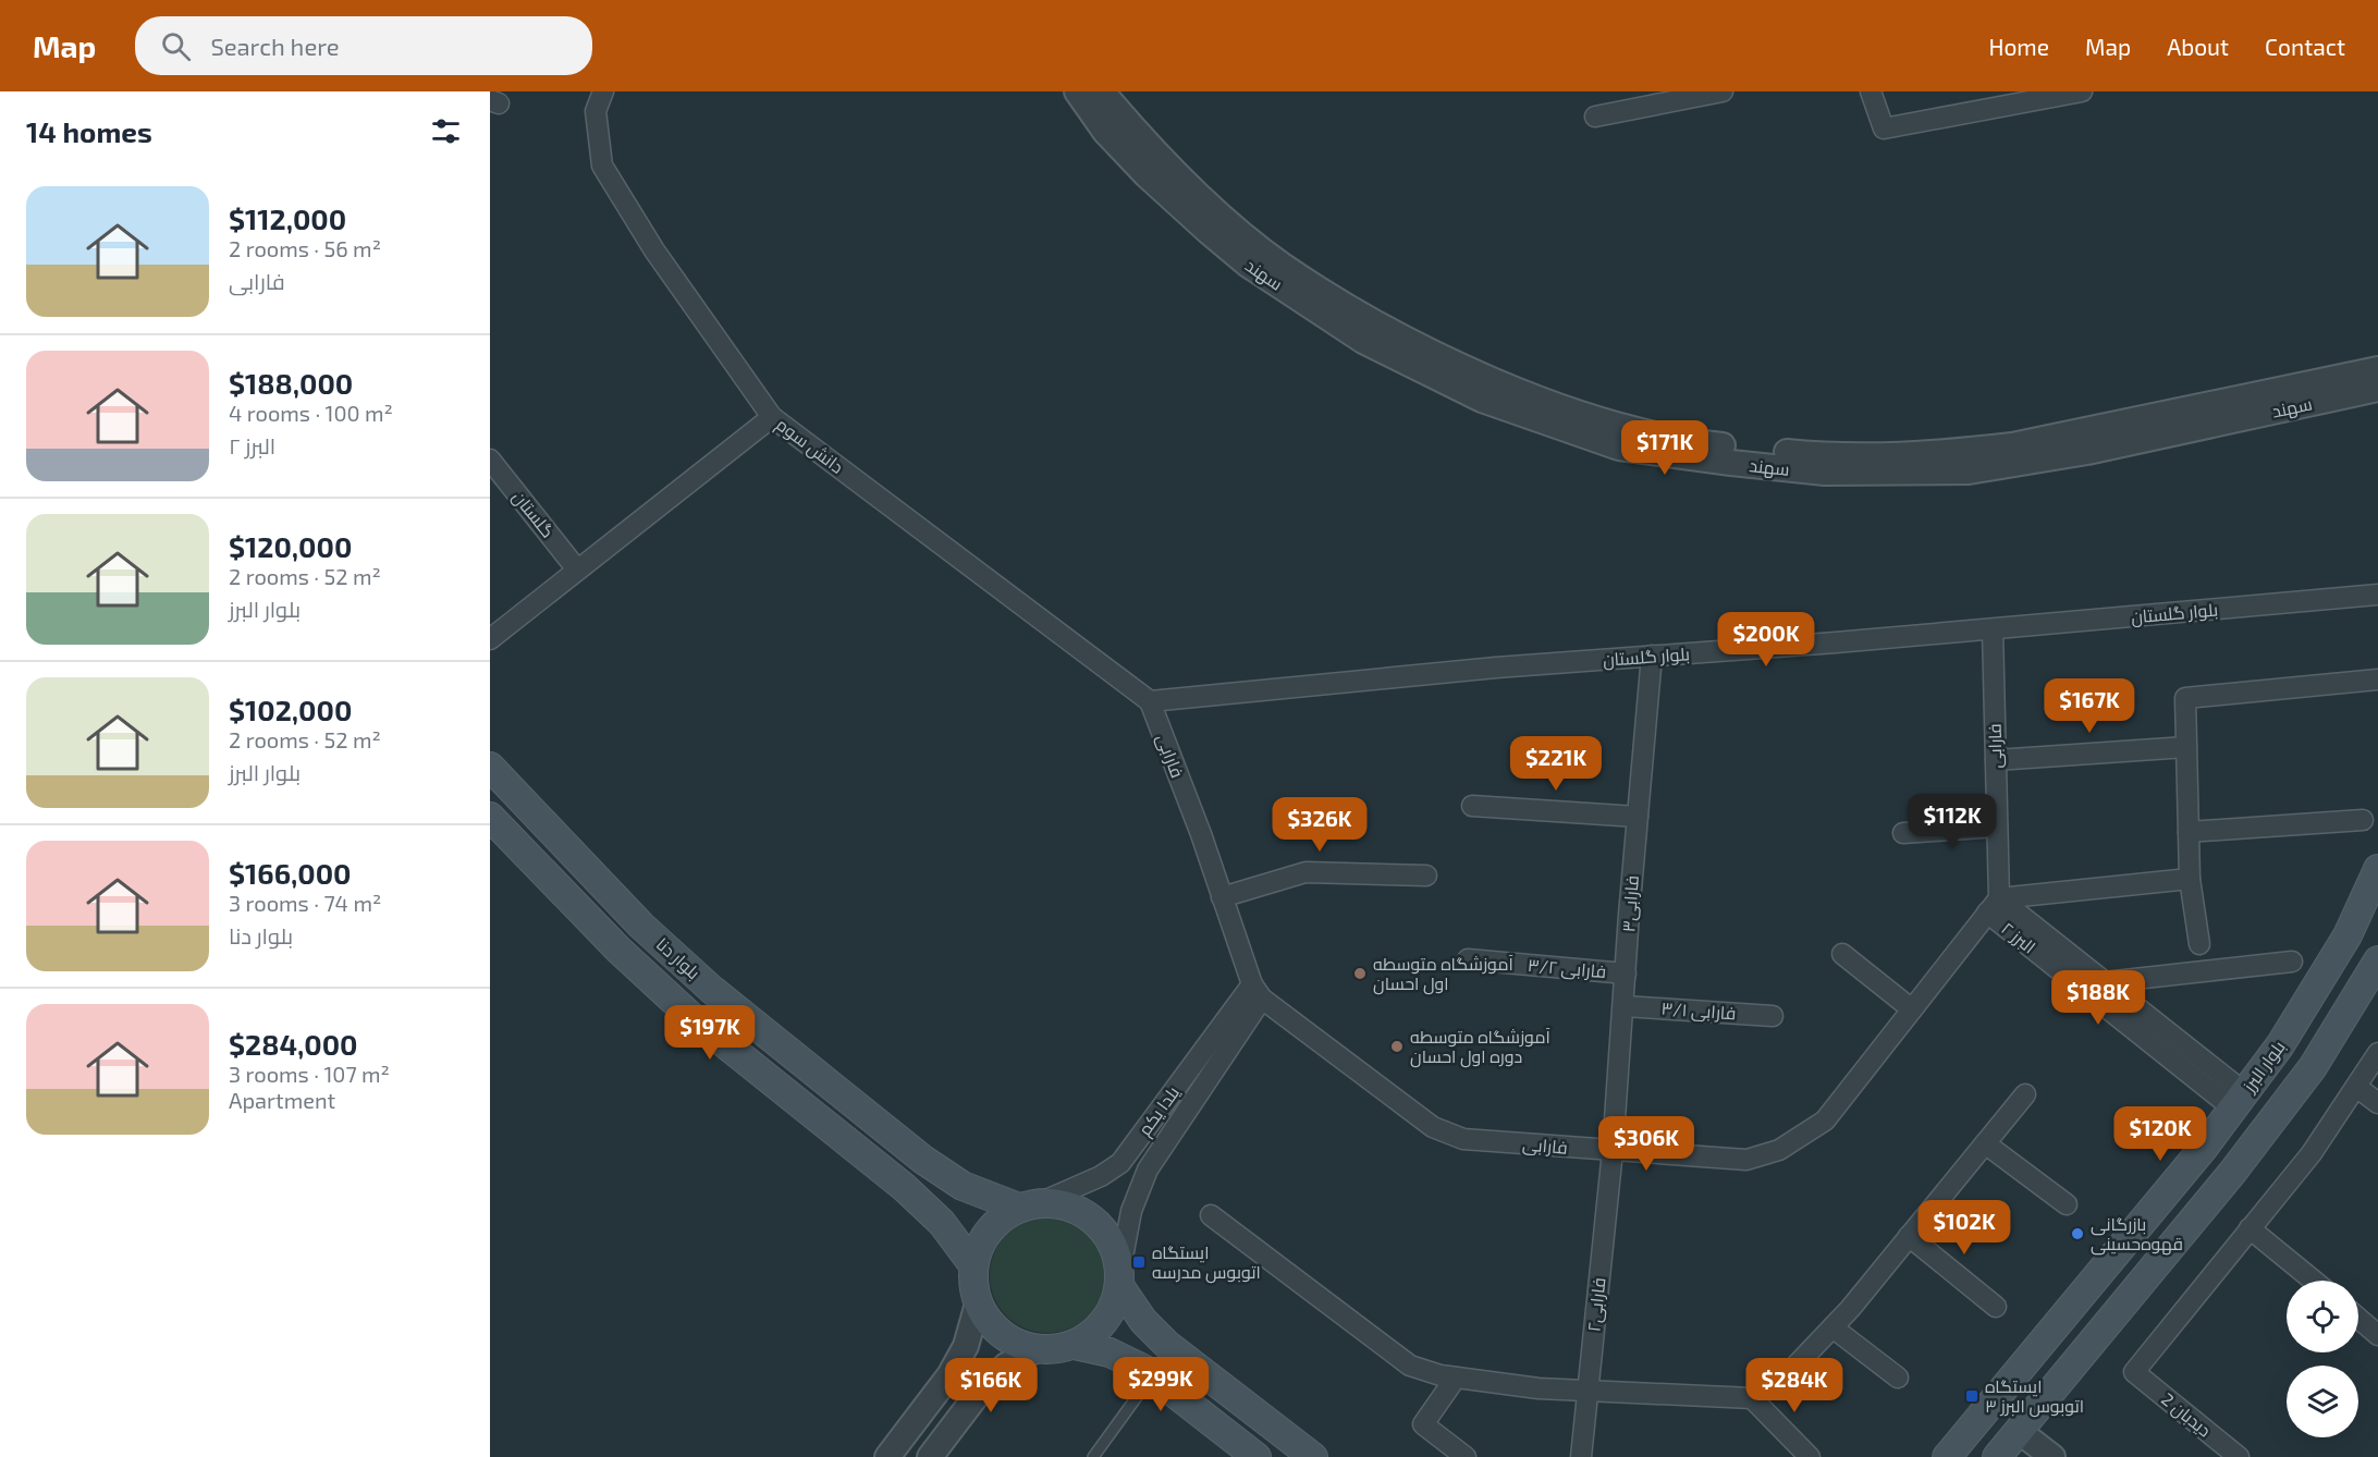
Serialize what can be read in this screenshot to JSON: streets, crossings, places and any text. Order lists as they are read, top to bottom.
{
  "streets": {
    "main road": ["بلوار دنا", "بلوار البرز"],
    "street": [
      "سهند",
      "دانش سوم",
      "گلستان",
      "بلوار گلستان",
      "فارابی",
      "فارابی۳",
      "البرز ۲",
      "فارابی ۳/۲",
      "فارابی ۳/۱",
      "یلدا یکم",
      "فارابی۲",
      "دیدبان 2"
    ]
  },
  "crossings": [
    ["دانش سوم", "بلوار گلستان"],
    ["دانش سوم", "فارابی"],
    ["بلوار گلستان", "فارابی"],
    ["بلوار گلستان", "فارابی۳"],
    ["فارابی", "فارابی۳"],
    ["فارابی", "البرز ۲"],
    ["فارابی", "یلدا یکم"],
    ["فارابی", "فارابی۲"],
    ["فارابی۳", "فارابی ۳/۲"],
    ["فارابی۳", "فارابی ۳/۱"],
    ["فارابی۳", "فارابی۲"],
    ["البرز ۲", "بلوار البرز"],
    ["بلوار دنا", "یلدا یکم"]
  ],
  "places": {
    "other": ["آموزشگاه متوسطه اول احسان", "آموزشگاه متوسطه دوره اول احسان", "بازرگانی قهوه‌حسینی"],
    "transit": ["ایستگاه اتوبوس مدرسه", "ایستگاه اتوبوس البرز ۳"]
  },
  "page": {
    "header": "Map",
    "search": "Search here",
    "nav": [
      "Home",
      "Map",
      "About",
      "Contact"
    ],
    "heading": "14 homes",
    "list": [
      {
        "name": "$112,000",
        "note": "2 rooms · 56 m² · فارابی"
      },
      {
        "name": "$188,000",
        "note": "4 rooms · 100 m² · البرز ۲"
      },
      {
        "name": "$120,000",
        "note": "2 rooms · 52 m² · بلوار البرز"
      },
      {
        "name": "$102,000",
        "note": "2 rooms · 52 m² · بلوار البرز"
      },
      {
        "name": "$166,000",
        "note": "3 rooms · 74 m² · بلوار دنا"
      },
      {
        "name": "$284,000",
        "note": "3 rooms · 107 m² · Apartment"
      }
    ],
    "price": [
      "$171K",
      "$200K",
      "$167K",
      "$221K",
      "$112K",
      "$326K",
      "$188K",
      "$197K",
      "$120K",
      "$306K",
      "$102K",
      "$299K",
      "$166K",
      "$284K"
    ]
  }
}
